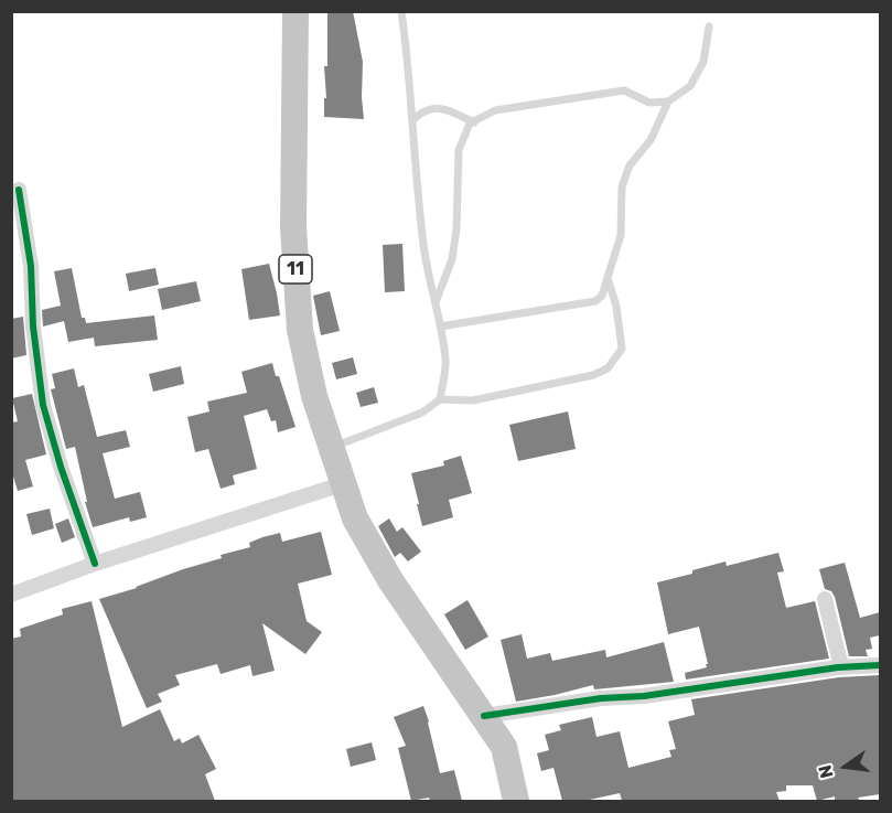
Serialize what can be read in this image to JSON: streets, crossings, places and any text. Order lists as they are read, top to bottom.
{
  "streets": {
    "highway": ["11"]
  },
  "north": "left"
}
